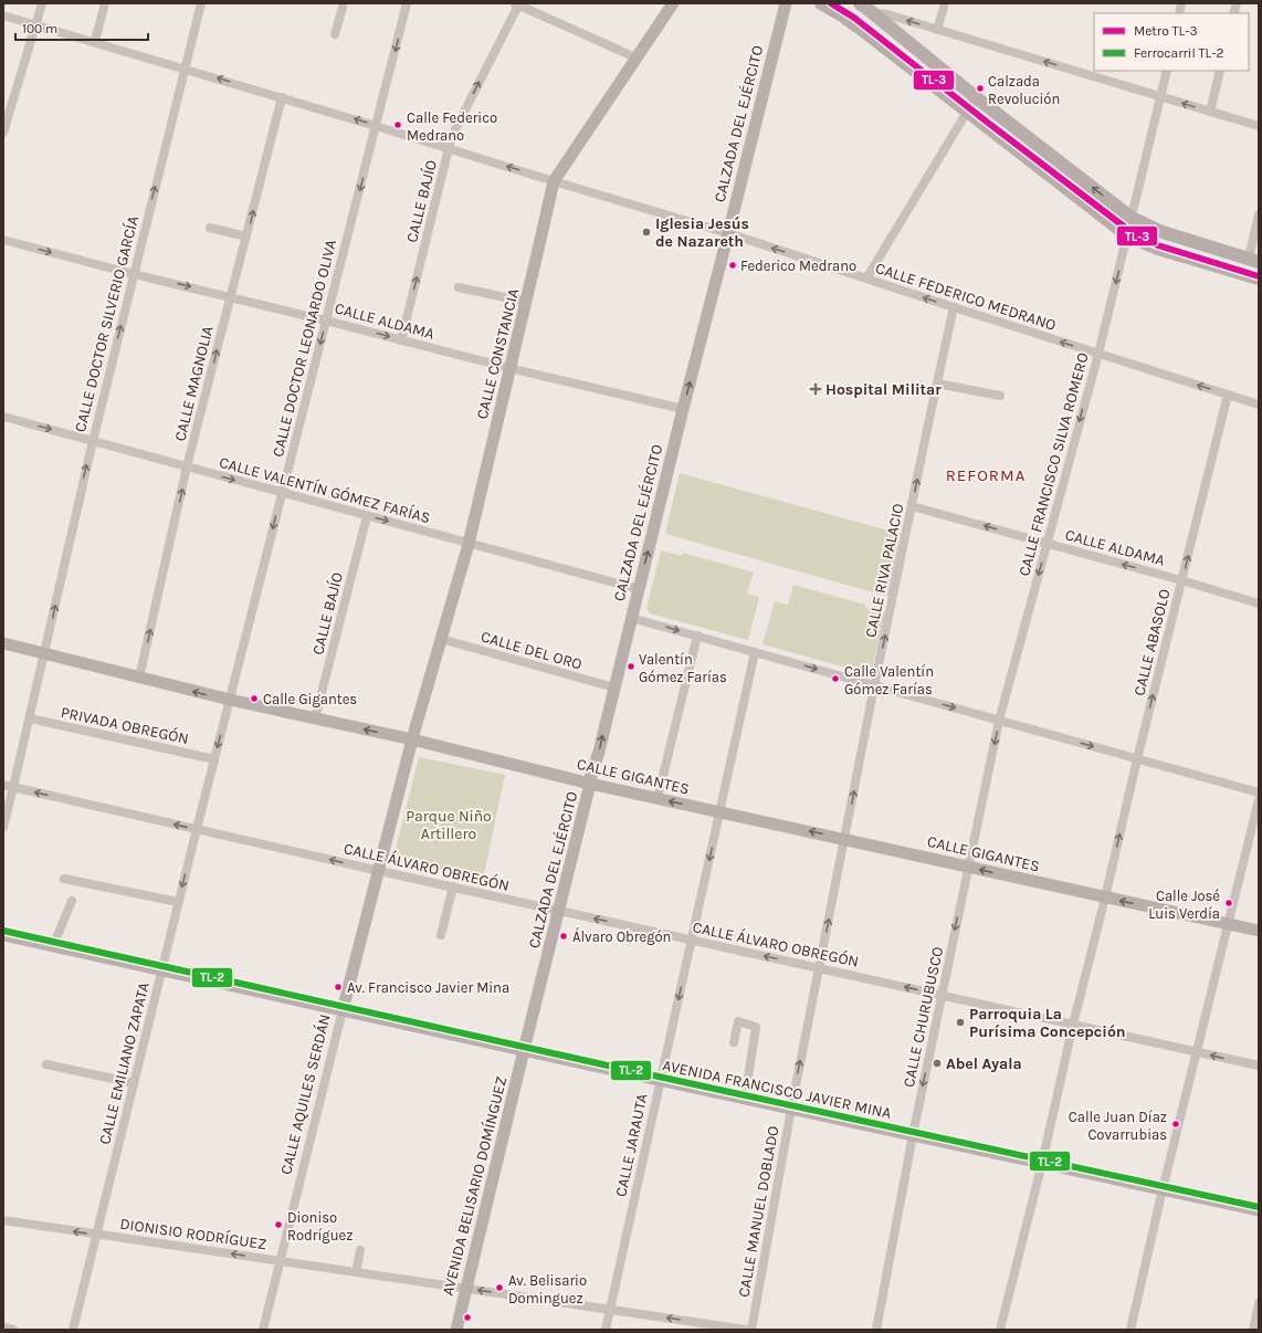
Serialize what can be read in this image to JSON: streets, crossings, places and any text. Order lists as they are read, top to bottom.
{
  "streets": {
    "main road": [
      "CALZADA DEL EJÉRCITO",
      "CALLE CONSTANCIA",
      "CALLE GIGANTES",
      "AVENIDA FRANCISCO JAVIER MINA",
      "CALLE AQUILES SERDÁN",
      "AVENIDA BELISARIO DOMÍNGUEZ"
    ],
    "street": [
      "CALLE BAJÍO",
      "CALLE FEDERICO MEDRANO",
      "CALLE ALDAMA",
      "CALLE DOCTOR SILVERIO GARCÍA",
      "CALLE DOCTOR LEONARDO OLIVA",
      "CALLE MAGNOLIA",
      "CALLE FRANCISCO SILVA ROMERO",
      "CALLE VALENTÍN GÓMEZ FARÍAS",
      "CALLE RIVA PALACIO",
      "CALLE ABASOLO",
      "CALLE DEL ORO",
      "PRIVADA OBREGÓN",
      "CALLE ÁLVARO OBREGÓN",
      "CALLE CHURUBUSCO",
      "CALLE EMILIANO ZAPATA",
      "CALLE JARAUTA",
      "CALLE MANUEL DOBLADO",
      "DIONISIO RODRÍGUEZ"
    ]
  },
  "crossings": [
    ["CALZADA DEL EJÉRCITO", "CALLE FEDERICO MEDRANO"],
    ["CALZADA DEL EJÉRCITO", "CALLE ALDAMA"],
    ["CALZADA DEL EJÉRCITO", "CALLE VALENTÍN GÓMEZ FARÍAS"],
    ["CALZADA DEL EJÉRCITO", "CALLE DEL ORO"],
    ["CALZADA DEL EJÉRCITO", "CALLE GIGANTES"],
    ["CALZADA DEL EJÉRCITO", "CALLE ÁLVARO OBREGÓN"],
    ["CALZADA DEL EJÉRCITO", "AVENIDA FRANCISCO JAVIER MINA"],
    ["CALZADA DEL EJÉRCITO", "AVENIDA BELISARIO DOMÍNGUEZ"],
    ["CALLE BAJÍO", "CALLE FEDERICO MEDRANO"],
    ["CALLE BAJÍO", "CALLE ALDAMA"],
    ["CALLE BAJÍO", "CALLE VALENTÍN GÓMEZ FARÍAS"],
    ["CALLE BAJÍO", "CALLE GIGANTES"],
    ["CALLE FEDERICO MEDRANO", "CALLE DOCTOR SILVERIO GARCÍA"],
    ["CALLE FEDERICO MEDRANO", "CALLE DOCTOR LEONARDO OLIVA"],
    ["CALLE FEDERICO MEDRANO", "CALLE CONSTANCIA"],
    ["CALLE FEDERICO MEDRANO", "CALLE MAGNOLIA"],
    ["CALLE FEDERICO MEDRANO", "CALLE FRANCISCO SILVA ROMERO"],
    ["CALLE FEDERICO MEDRANO", "CALLE RIVA PALACIO"],
    ["CALLE FEDERICO MEDRANO", "CALLE ABASOLO"],
    ["CALLE ALDAMA", "CALLE DOCTOR SILVERIO GARCÍA"],
    ["CALLE ALDAMA", "CALLE DOCTOR LEONARDO OLIVA"],
    ["CALLE ALDAMA", "CALLE CONSTANCIA"],
    ["CALLE ALDAMA", "CALLE MAGNOLIA"],
    ["CALLE ALDAMA", "CALLE FRANCISCO SILVA ROMERO"],
    ["CALLE ALDAMA", "CALLE RIVA PALACIO"],
    ["CALLE ALDAMA", "CALLE ABASOLO"],
    ["CALLE DOCTOR SILVERIO GARCÍA", "CALLE VALENTÍN GÓMEZ FARÍAS"],
    ["CALLE DOCTOR SILVERIO GARCÍA", "PRIVADA OBREGÓN"],
    ["CALLE DOCTOR SILVERIO GARCÍA", "CALLE GIGANTES"],
    ["CALLE DOCTOR SILVERIO GARCÍA", "CALLE ÁLVARO OBREGÓN"],
    ["CALLE DOCTOR LEONARDO OLIVA", "CALLE VALENTÍN GÓMEZ FARÍAS"],
    ["CALLE DOCTOR LEONARDO OLIVA", "CALLE GIGANTES"],
    ["CALLE DOCTOR LEONARDO OLIVA", "CALLE EMILIANO ZAPATA"],
    ["CALLE CONSTANCIA", "CALLE VALENTÍN GÓMEZ FARÍAS"],
    ["CALLE CONSTANCIA", "CALLE DEL ORO"],
    ["CALLE CONSTANCIA", "CALLE GIGANTES"],
    ["CALLE CONSTANCIA", "CALLE AQUILES SERDÁN"],
    ["CALLE MAGNOLIA", "CALLE VALENTÍN GÓMEZ FARÍAS"],
    ["CALLE MAGNOLIA", "CALLE GIGANTES"],
    ["CALLE FRANCISCO SILVA ROMERO", "CALLE GIGANTES"],
    ["CALLE FRANCISCO SILVA ROMERO", "CALLE CHURUBUSCO"],
    ["CALLE RIVA PALACIO", "CALLE GIGANTES"],
    ["CALLE RIVA PALACIO", "CALLE MANUEL DOBLADO"],
    ["CALLE ABASOLO", "CALLE GIGANTES"],
    ["CALLE ABASOLO", "CALLE ÁLVARO OBREGÓN"],
    ["CALLE ABASOLO", "AVENIDA FRANCISCO JAVIER MINA"],
    ["PRIVADA OBREGÓN", "CALLE EMILIANO ZAPATA"],
    ["CALLE GIGANTES", "CALLE CHURUBUSCO"],
    ["CALLE GIGANTES", "CALLE EMILIANO ZAPATA"],
    ["CALLE GIGANTES", "CALLE AQUILES SERDÁN"],
    ["CALLE GIGANTES", "CALLE JARAUTA"],
    ["CALLE GIGANTES", "CALLE MANUEL DOBLADO"],
    ["CALLE ÁLVARO OBREGÓN", "CALLE CHURUBUSCO"],
    ["CALLE ÁLVARO OBREGÓN", "CALLE EMILIANO ZAPATA"],
    ["CALLE ÁLVARO OBREGÓN", "CALLE AQUILES SERDÁN"],
    ["CALLE ÁLVARO OBREGÓN", "CALLE JARAUTA"],
    ["CALLE ÁLVARO OBREGÓN", "CALLE MANUEL DOBLADO"],
    ["CALLE CHURUBUSCO", "AVENIDA FRANCISCO JAVIER MINA"],
    ["CALLE EMILIANO ZAPATA", "AVENIDA FRANCISCO JAVIER MINA"],
    ["CALLE EMILIANO ZAPATA", "DIONISIO RODRÍGUEZ"],
    ["AVENIDA FRANCISCO JAVIER MINA", "CALLE AQUILES SERDÁN"],
    ["AVENIDA FRANCISCO JAVIER MINA", "CALLE JARAUTA"],
    ["AVENIDA FRANCISCO JAVIER MINA", "AVENIDA BELISARIO DOMÍNGUEZ"],
    ["AVENIDA FRANCISCO JAVIER MINA", "CALLE MANUEL DOBLADO"],
    ["CALLE AQUILES SERDÁN", "DIONISIO RODRÍGUEZ"],
    ["CALLE JARAUTA", "DIONISIO RODRÍGUEZ"],
    ["AVENIDA BELISARIO DOMÍNGUEZ", "DIONISIO RODRÍGUEZ"]
  ],
  "one_way": [
    "CALZADA DEL EJÉRCITO",
    "CALLE BAJÍO",
    "CALLE FEDERICO MEDRANO",
    "CALLE DOCTOR SILVERIO GARCÍA",
    "CALLE DOCTOR LEONARDO OLIVA",
    "CALLE MAGNOLIA",
    "CALLE FRANCISCO SILVA ROMERO",
    "CALLE VALENTÍN GÓMEZ FARÍAS",
    "CALLE RIVA PALACIO",
    "CALLE ABASOLO",
    "CALLE GIGANTES",
    "CALLE ÁLVARO OBREGÓN",
    "CALLE CHURUBUSCO",
    "CALLE JARAUTA",
    "CALLE MANUEL DOBLADO",
    "DIONISIO RODRÍGUEZ"
  ],
  "districts": ["REFORMA"],
  "parks": ["Parque Niño Artillero"],
  "places": {
    "other": [
      "Calzada Revolución",
      "Calle Federico Medrano",
      "Iglesia Jesús de Nazareth",
      "Federico Medrano",
      "Valentín Gómez Farías",
      "Calle Valentín Gómez Farías",
      "Calle Gigantes",
      "Calle José Luis Verdía",
      "Álvaro Obregón",
      "Av. Francisco Javier Mina",
      "Parroquia La Purísima Concepción",
      "Abel Ayala",
      "Calle Juan Díaz Covarrubias",
      "Dioniso Rodríguez",
      "Av. Belisario Dominguez"
    ],
    "health": ["Hospital Militar"]
  },
  "lines": ["metro line TL-3", "rail line TL-2"],
  "legend": ["Metro TL-3", "Ferrocarril TL-2"],
  "scale_bar": "100 m"
}
